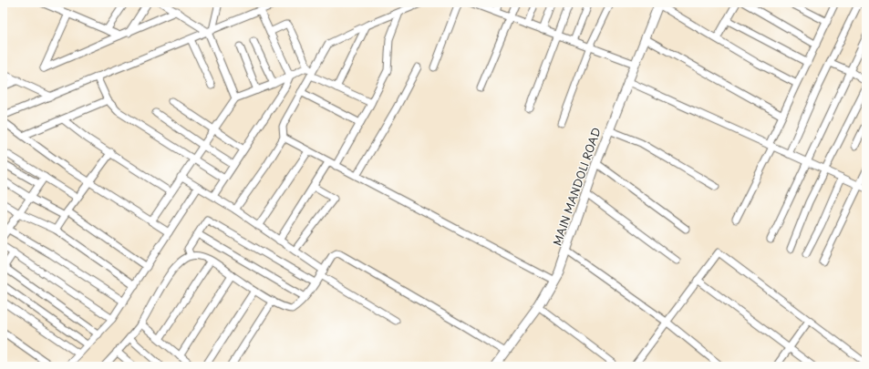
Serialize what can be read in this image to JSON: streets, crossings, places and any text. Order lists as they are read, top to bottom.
{
  "streets": {
    "street": ["MAIN MANDOLI ROAD"]
  }
}
